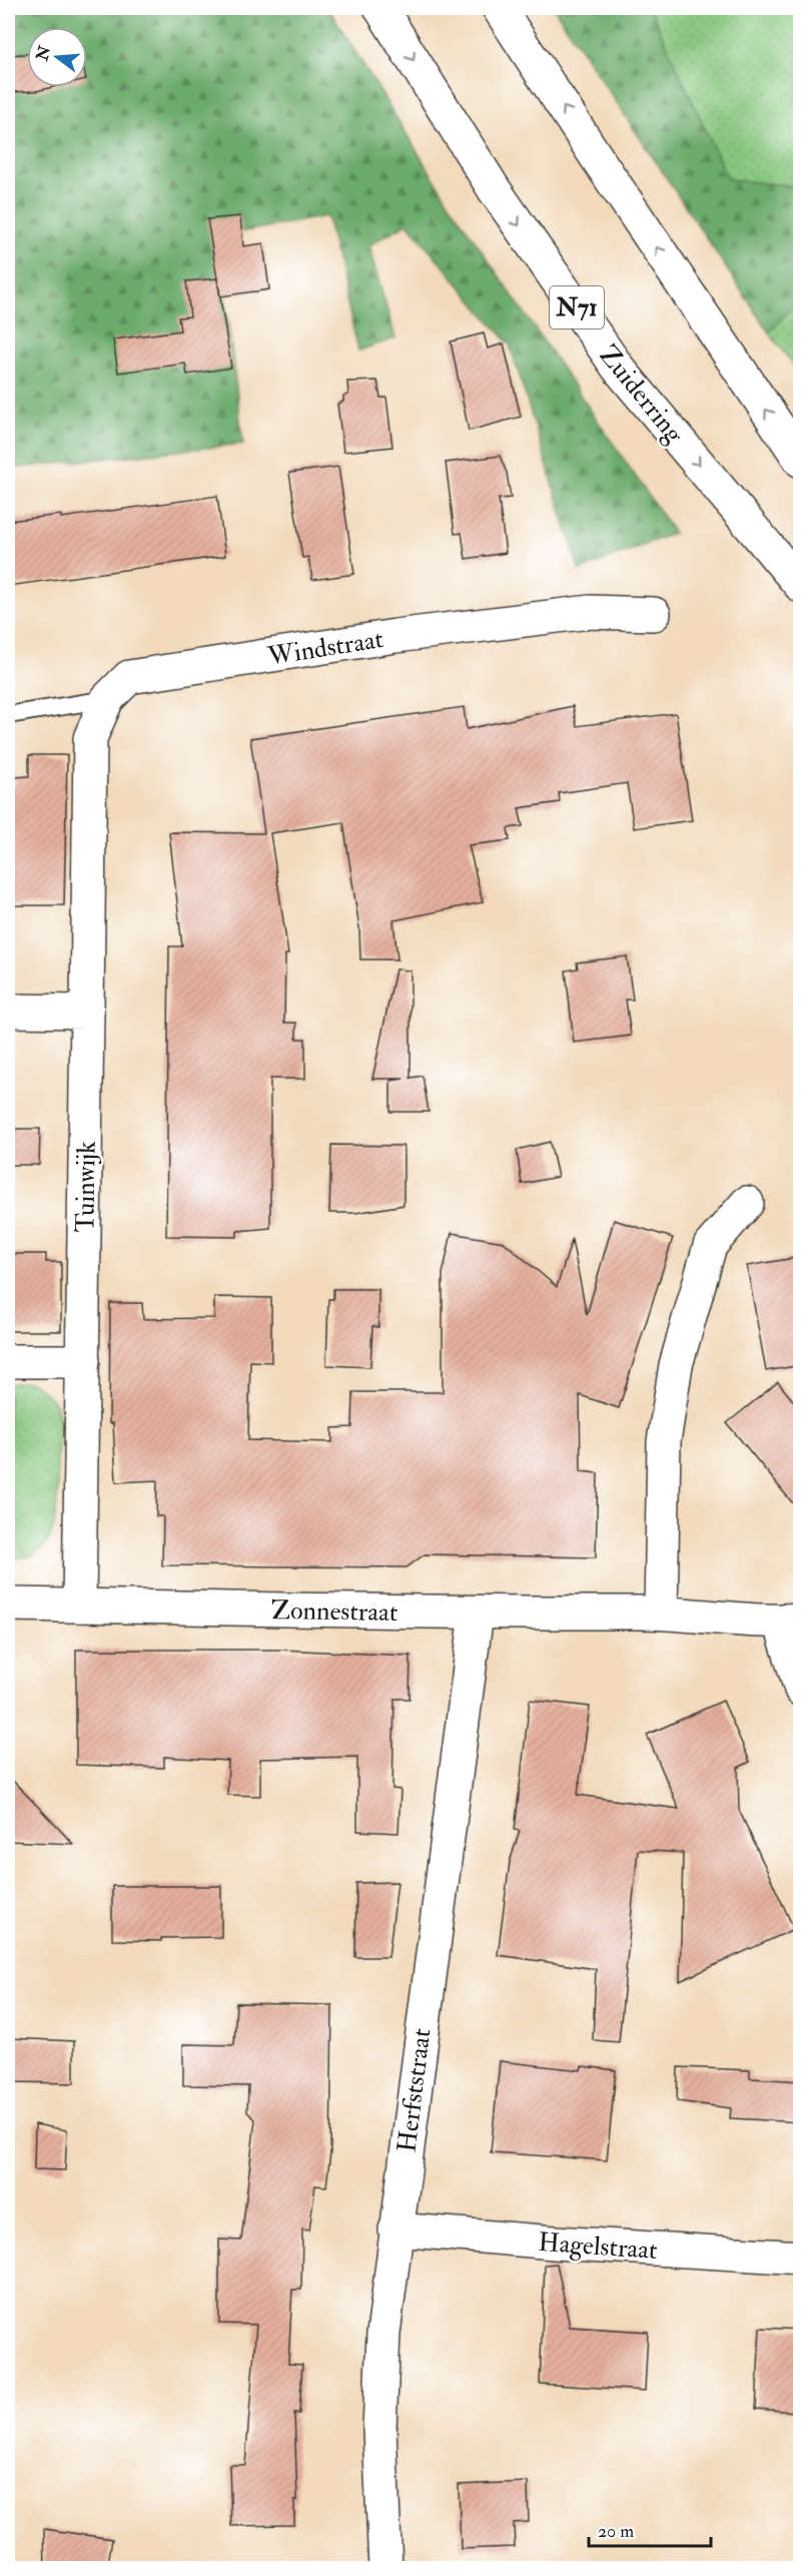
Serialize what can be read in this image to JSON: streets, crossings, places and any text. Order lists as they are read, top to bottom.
{
  "streets": {
    "main road": [
      "N71",
      "Zuiderring",
      "Windstraat",
      "Tuinwijk",
      "Zonnestraat",
      "Herfststraat",
      "Hagelstraat"
    ]
  },
  "crossings": [
    ["Windstraat", "Tuinwijk"],
    ["Tuinwijk", "Zonnestraat"],
    ["Zonnestraat", "Herfststraat"],
    ["Herfststraat", "Hagelstraat"]
  ],
  "scale_bar": "20 m",
  "north": "left"
}
